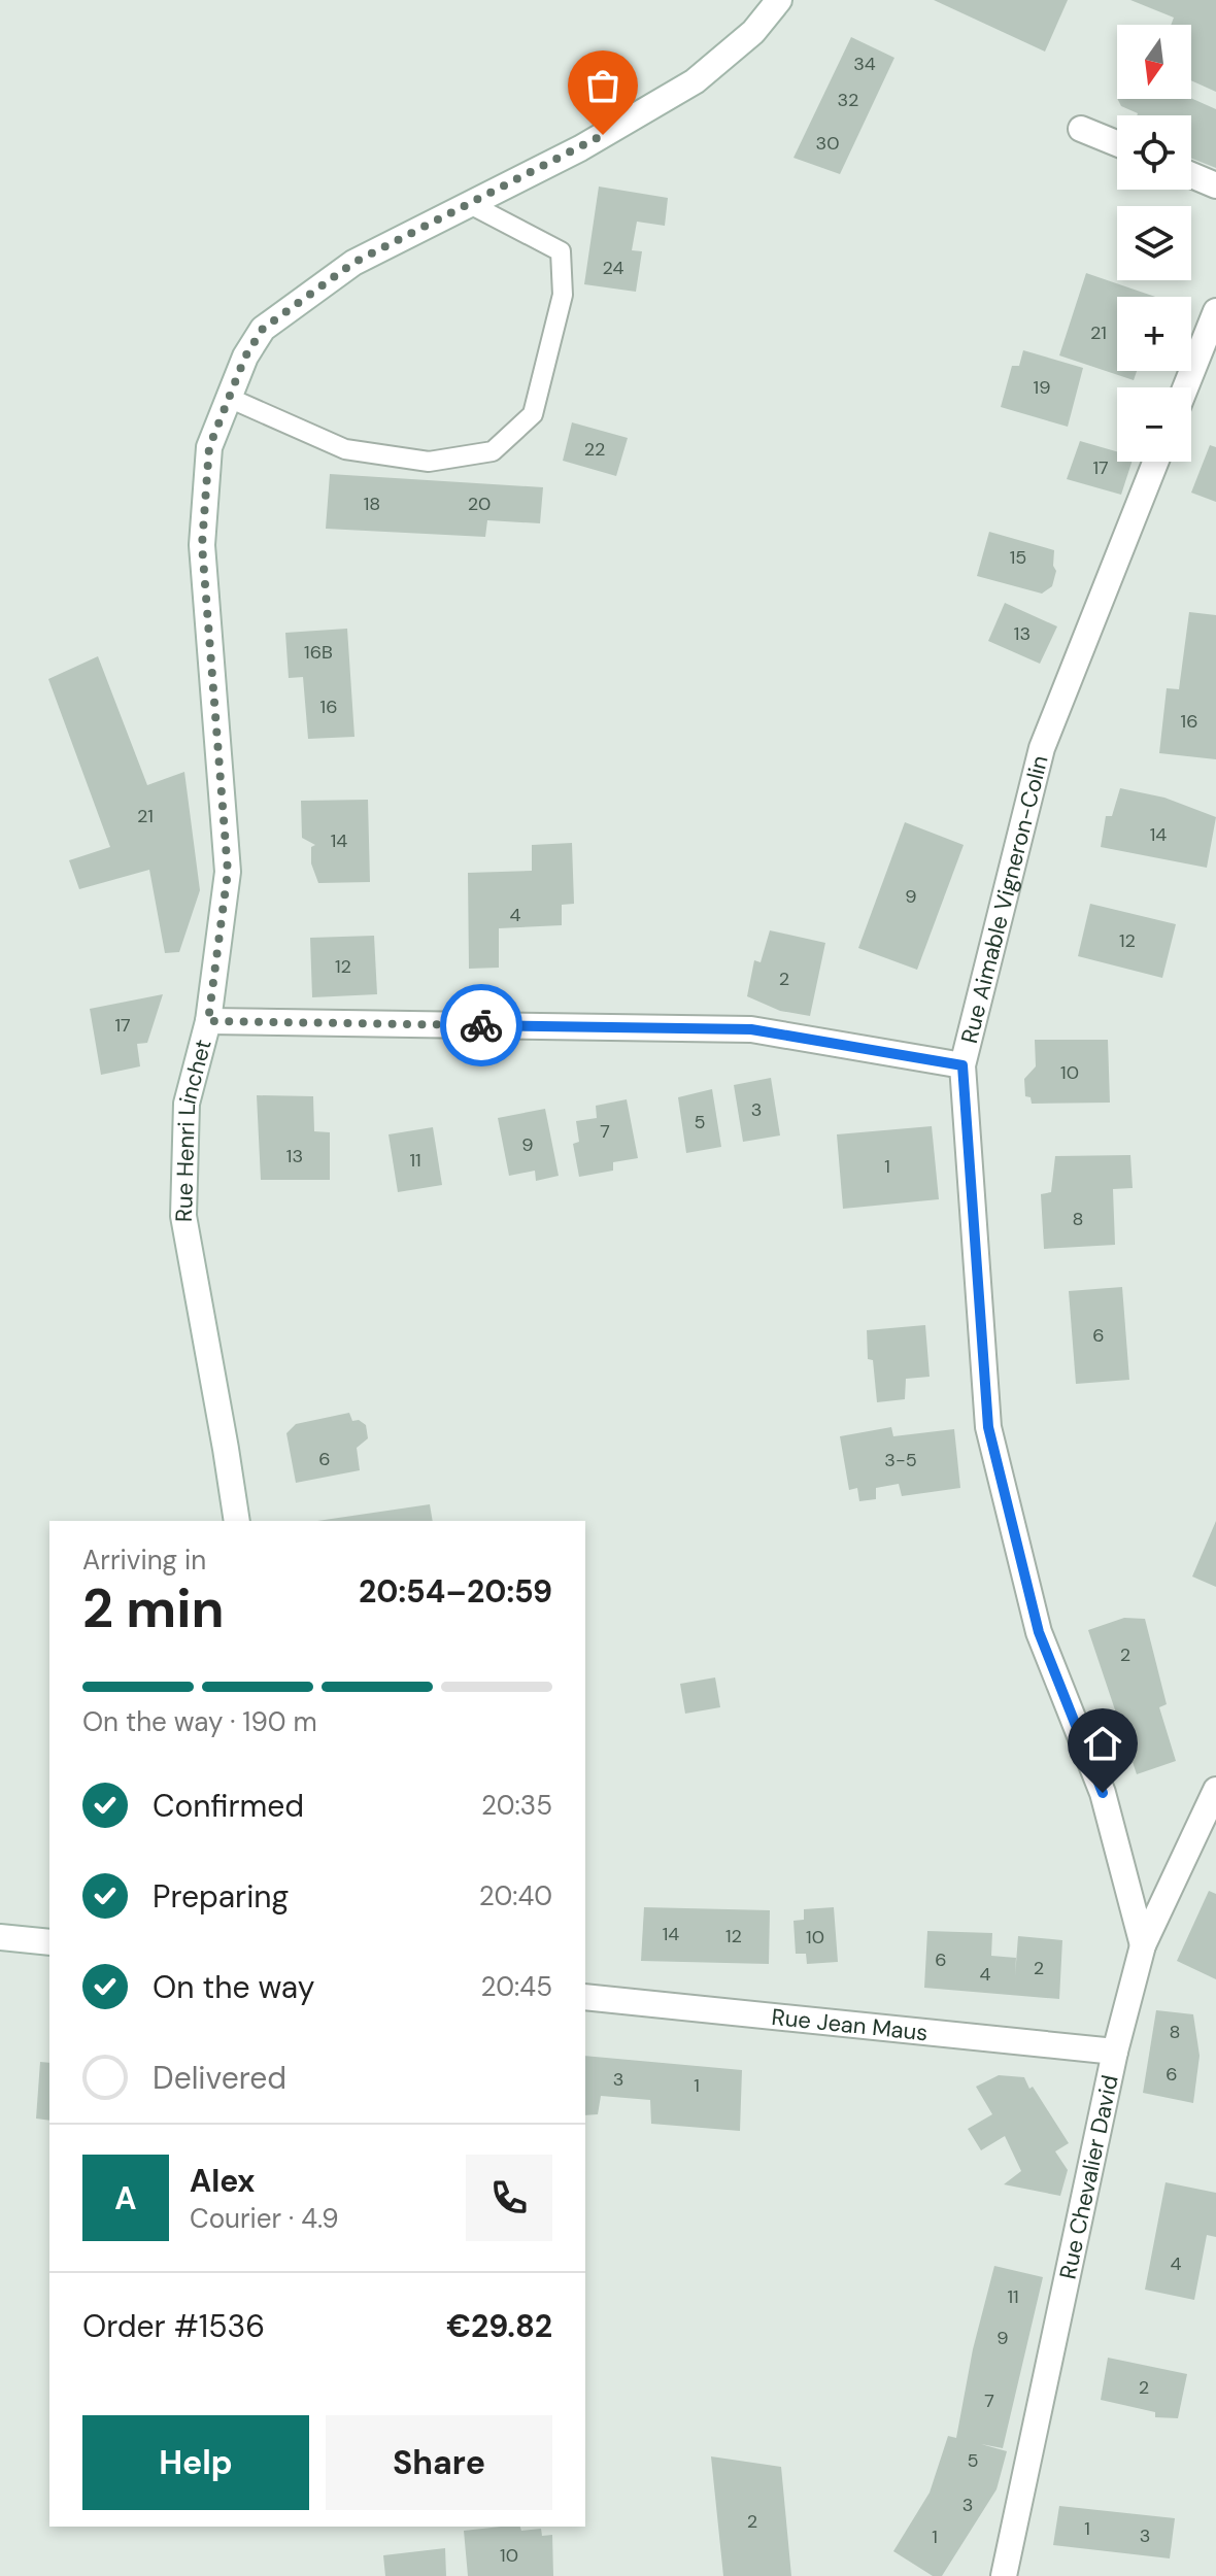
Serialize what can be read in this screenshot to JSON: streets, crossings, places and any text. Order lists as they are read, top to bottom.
{
  "streets": {
    "street": [
      "Rue Aimable Vigneron-Colin",
      "Rue Henri Linchet",
      "Rue Jean Maus",
      "Rue Chevalier David"
    ]
  },
  "crossings": [
    ["Rue Aimable Vigneron-Colin", "Rue Chevalier David"],
    ["Rue Jean Maus", "Rue Chevalier David"]
  ],
  "house_numbers": [
    "34",
    "32",
    "30",
    "24",
    "21",
    "19",
    "22",
    "17",
    "18",
    "20",
    "15",
    "13",
    "16B",
    "16",
    "16",
    "21",
    "14",
    "14",
    "9",
    "4",
    "12",
    "12",
    "2",
    "17",
    "10",
    "3",
    "5",
    "7",
    "9",
    "13",
    "11",
    "1",
    "8",
    "6",
    "6",
    "3-5",
    "2",
    "14",
    "12",
    "10",
    "6",
    "2",
    "4",
    "8",
    "6",
    "3",
    "1",
    "4",
    "11",
    "9",
    "2",
    "7",
    "5",
    "3",
    "2",
    "1",
    "3",
    "1",
    "10"
  ],
  "north": "bottom",
  "page": {
    "map_buttons": ["+", "−"],
    "heading": ["2 min", "Arriving in", "20:54–20:59"],
    "panel": [
      "Alex",
      "Courier · 4.9",
      "Order #1536",
      "€29.82"
    ],
    "bar": "On the way · 190 m",
    "list": [
      ["Confirmed", "20:35"],
      ["Preparing", "20:40"],
      ["On the way", "20:45"],
      "Delivered"
    ],
    "round": "A",
    "buttons": ["Help", "Share"]
  }
}
